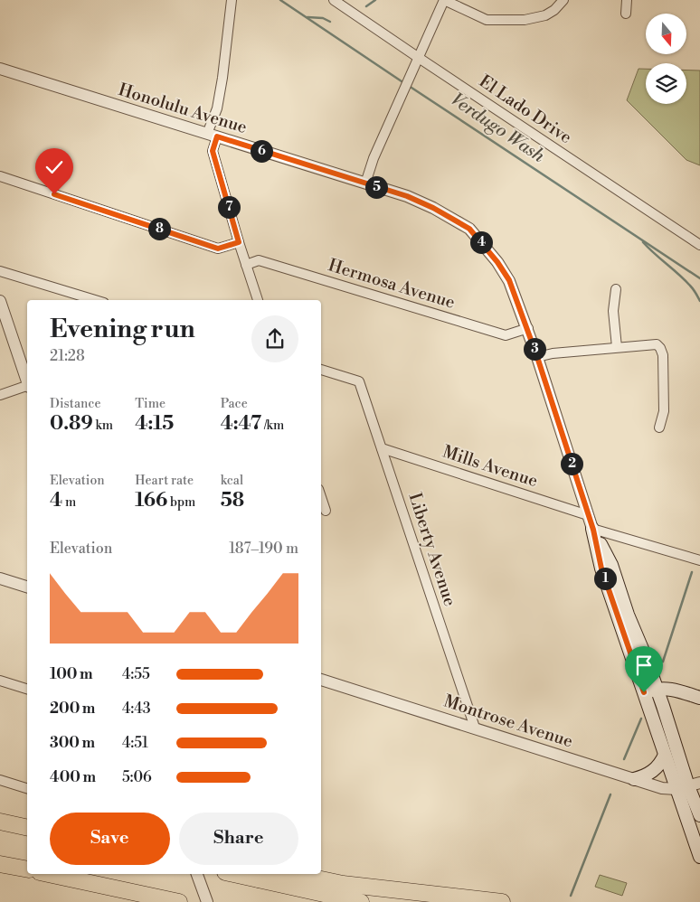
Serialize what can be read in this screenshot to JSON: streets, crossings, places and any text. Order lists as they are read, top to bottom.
{
  "streets": {
    "street": [
      "Honolulu Avenue",
      "El Lado Drive",
      "Hermosa Avenue",
      "Mills Avenue",
      "Liberty Avenue",
      "Montrose Avenue"
    ]
  },
  "crossings": [
    ["Honolulu Avenue", "Hermosa Avenue"],
    ["Honolulu Avenue", "Mills Avenue"],
    ["Mills Avenue", "Liberty Avenue"],
    ["Liberty Avenue", "Montrose Avenue"]
  ],
  "water": ["Verdugo Wash"],
  "north": "bottom",
  "page": {
    "pins": [
      "6",
      "5",
      "7",
      "8",
      "4",
      "3",
      "2",
      "1"
    ],
    "heading": ["Evening run", "21:28"],
    "stats": [
      ["Distance", "0.89 km"],
      ["Time", "4:15"],
      ["Pace", "4:47 /km"],
      ["Elevation", "4 m"],
      ["Heart rate", "166 bpm"],
      ["kcal", "58"]
    ],
    "chart": ["Elevation", "187–190 m"],
    "list": [
      {
        "name": "100 m",
        "note": "4:55"
      },
      {
        "name": "200 m",
        "note": "4:43"
      },
      {
        "name": "300 m",
        "note": "4:51"
      },
      {
        "name": "400 m",
        "note": "5:06"
      }
    ],
    "buttons": ["Save", "Share"]
  }
}
